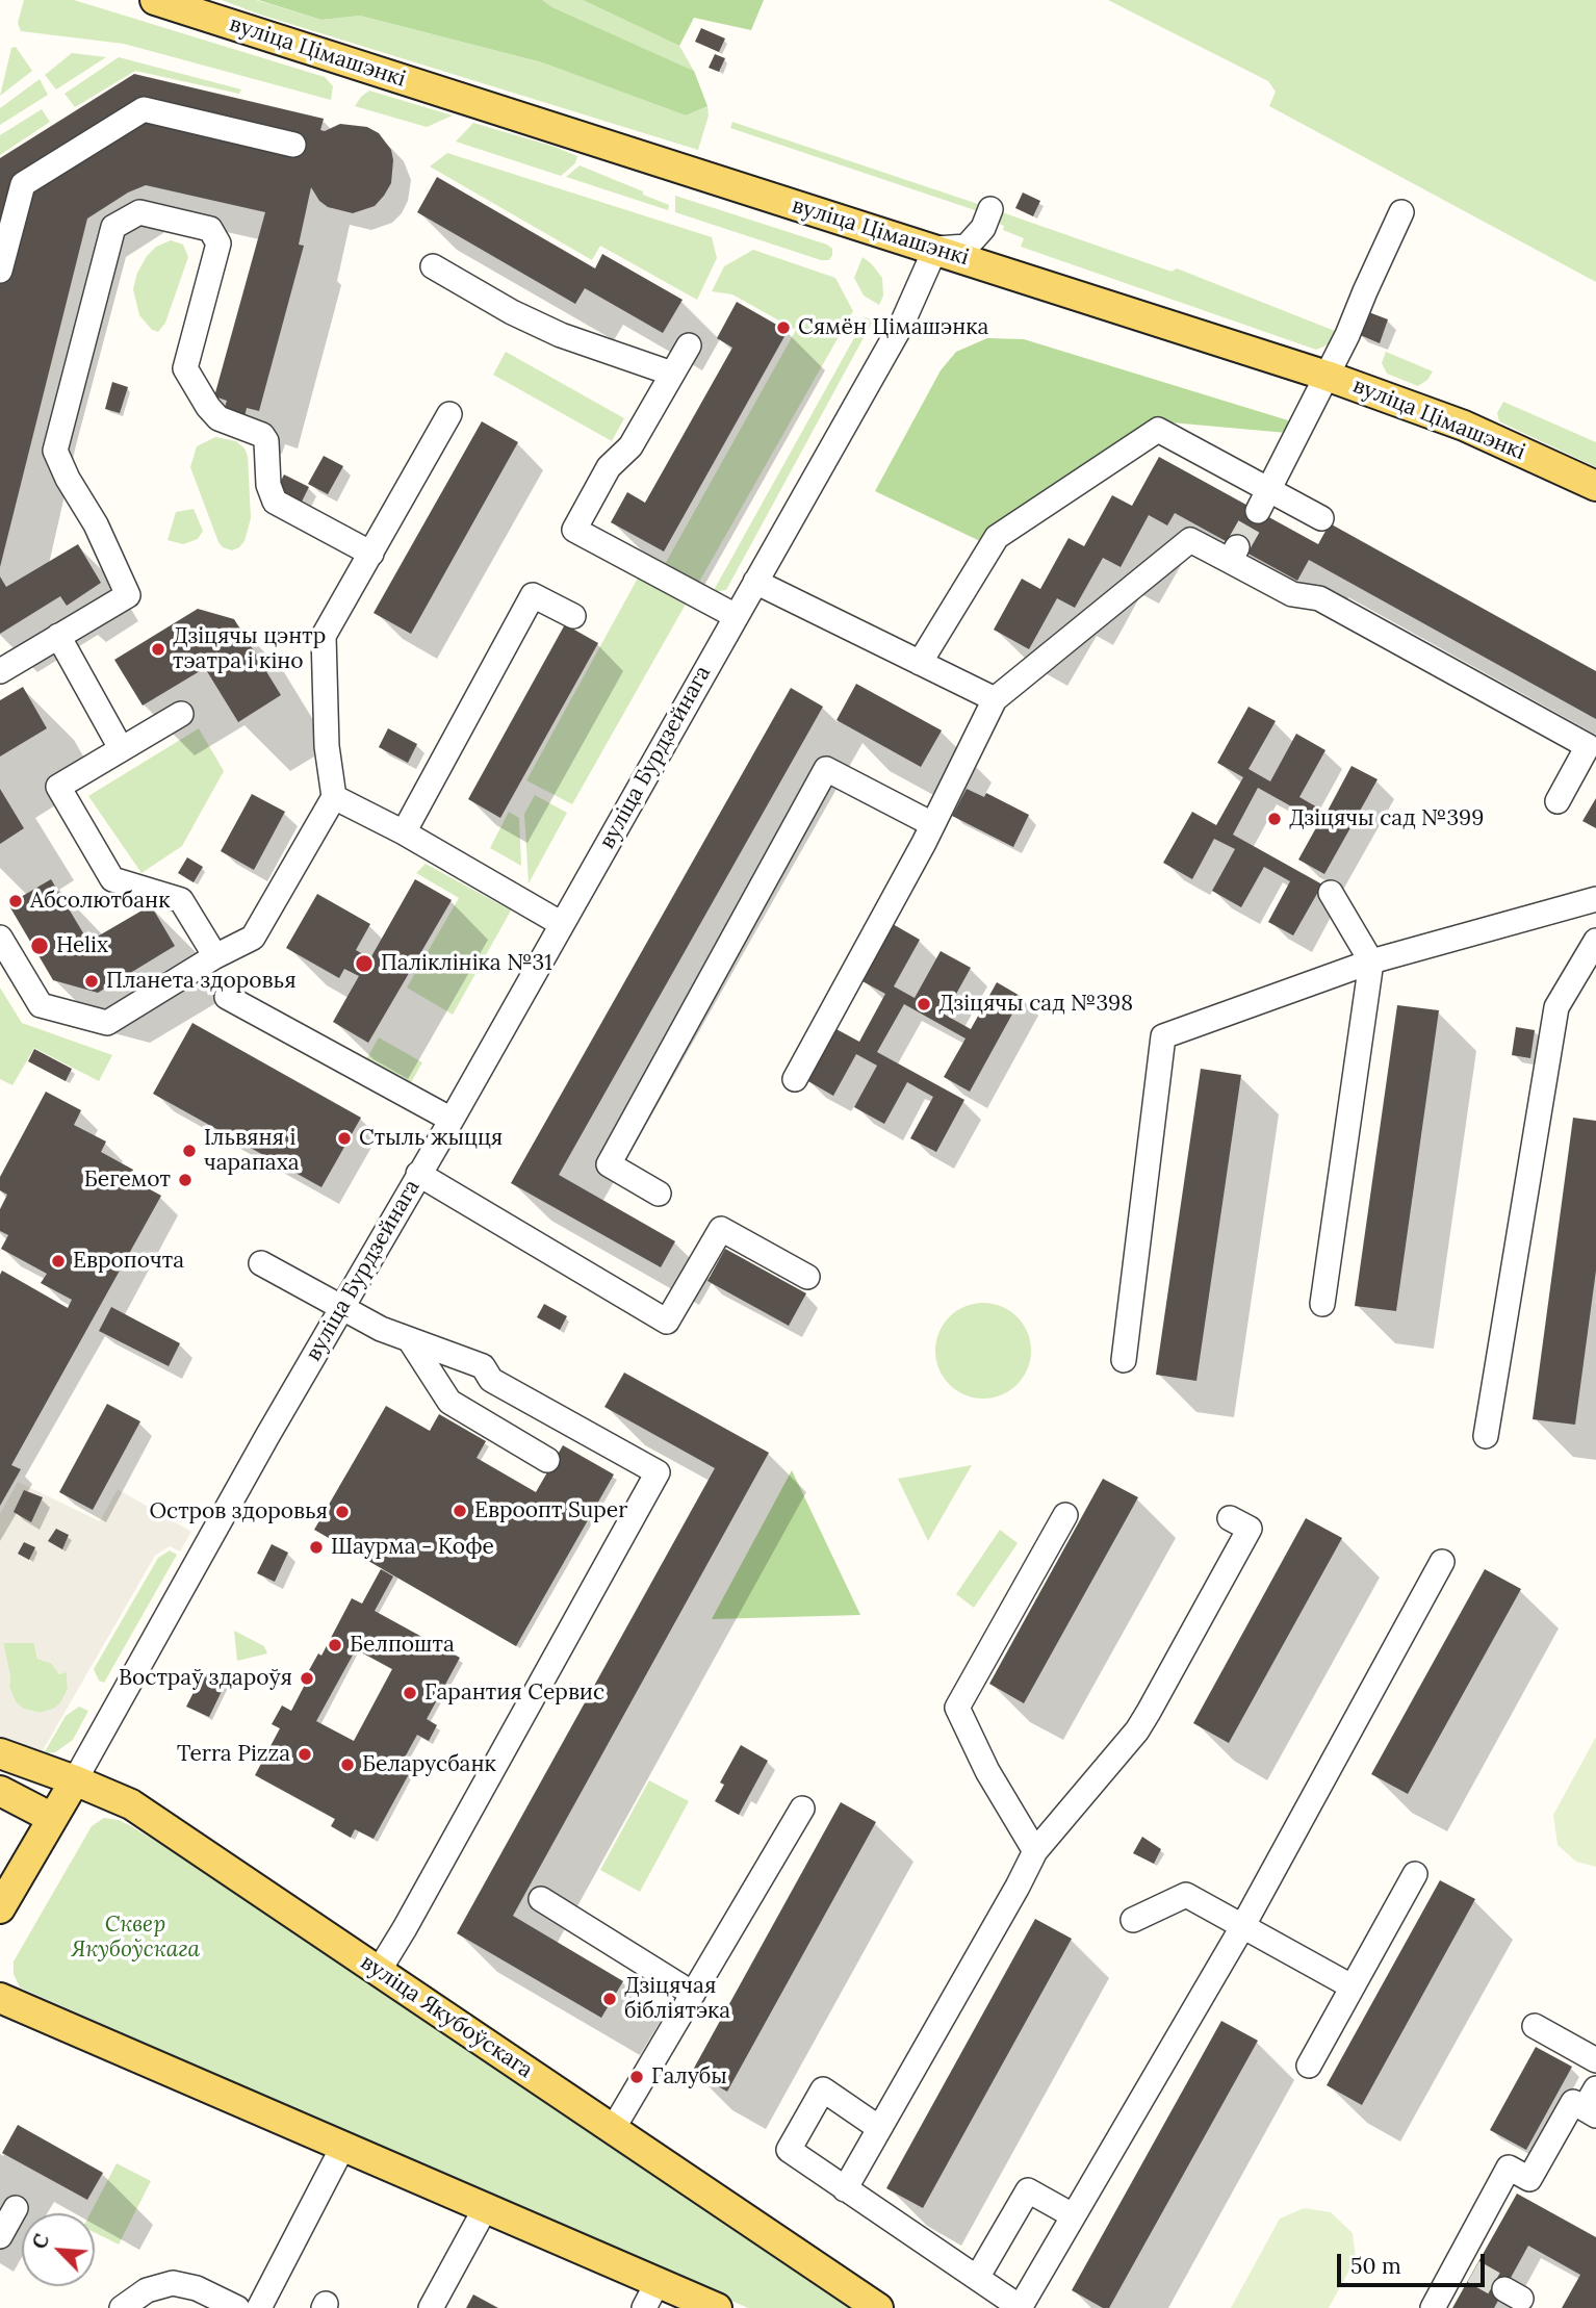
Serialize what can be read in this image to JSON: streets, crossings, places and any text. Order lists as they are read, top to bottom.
{
  "streets": {
    "main road": ["вуліца Цімашэнкі", "вуліца Бурдзейнага", "вуліца Якубоўскага"]
  },
  "crossings": [
    ["вуліца Цімашэнкі", "вуліца Бурдзейнага"],
    ["вуліца Бурдзейнага", "вуліца Якубоўскага"]
  ],
  "parks": ["Сквер Якубоўскага"],
  "places": [
    "Сямён Цімашэнка",
    "Дзіцячы цэнтр тэатра і кіно",
    "Дзіцячы сад №399",
    "Абсолютбанк",
    "Helix",
    "Паліклініка №31",
    "Планета здоровья",
    "Дзіцячы сад №398",
    "Стыль жыцця",
    "Ільвяня і чарапаха",
    "Бегемот",
    "Европочта",
    "Евроопт Super",
    "Остров здоровья",
    "Шаурма - Кофе",
    "Белпошта",
    "Востраў здароўя",
    "Гарантия Сервис",
    "Terra Pizza",
    "Беларусбанк",
    "Дзіцячая бібліятэка",
    "Галубы"
  ],
  "scale_bar": "50 m",
  "north": "top left"
}
